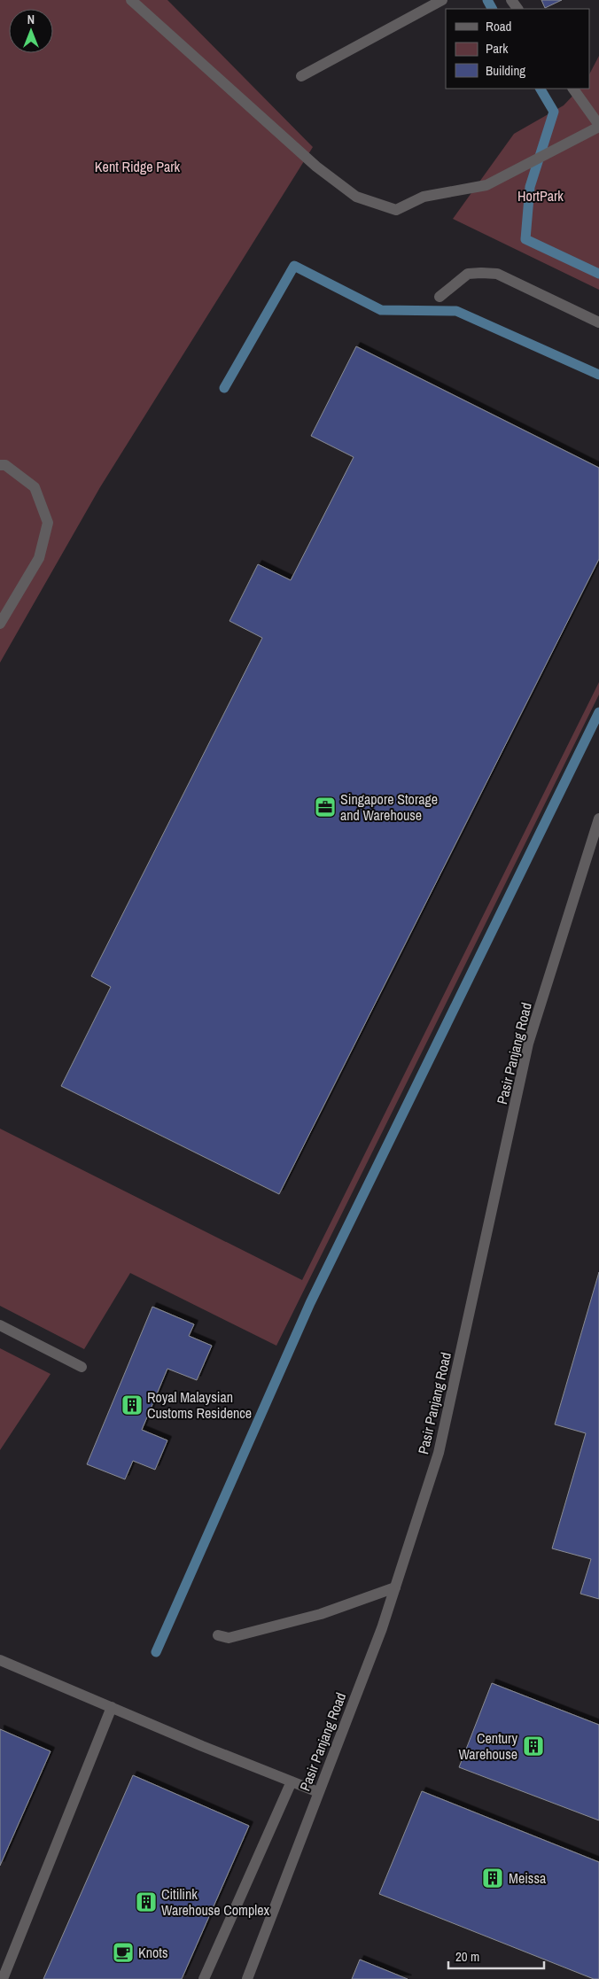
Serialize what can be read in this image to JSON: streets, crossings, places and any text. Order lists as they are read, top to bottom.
{
  "streets": {
    "street": ["Pasir Panjang Road"]
  },
  "parks": ["Kent Ridge Park", "HortPark"],
  "places": {
    "office": ["Singapore Storage and Warehouse"],
    "building": [
      "Royal Malaysian Customs Residence",
      "Century Warehouse",
      "Meissa",
      "Citilink Warehouse Complex"
    ],
    "cafe": ["Knots"]
  },
  "legend": ["Road", "Park", "Building"],
  "scale_bar": "20 m",
  "north": "top"
}
